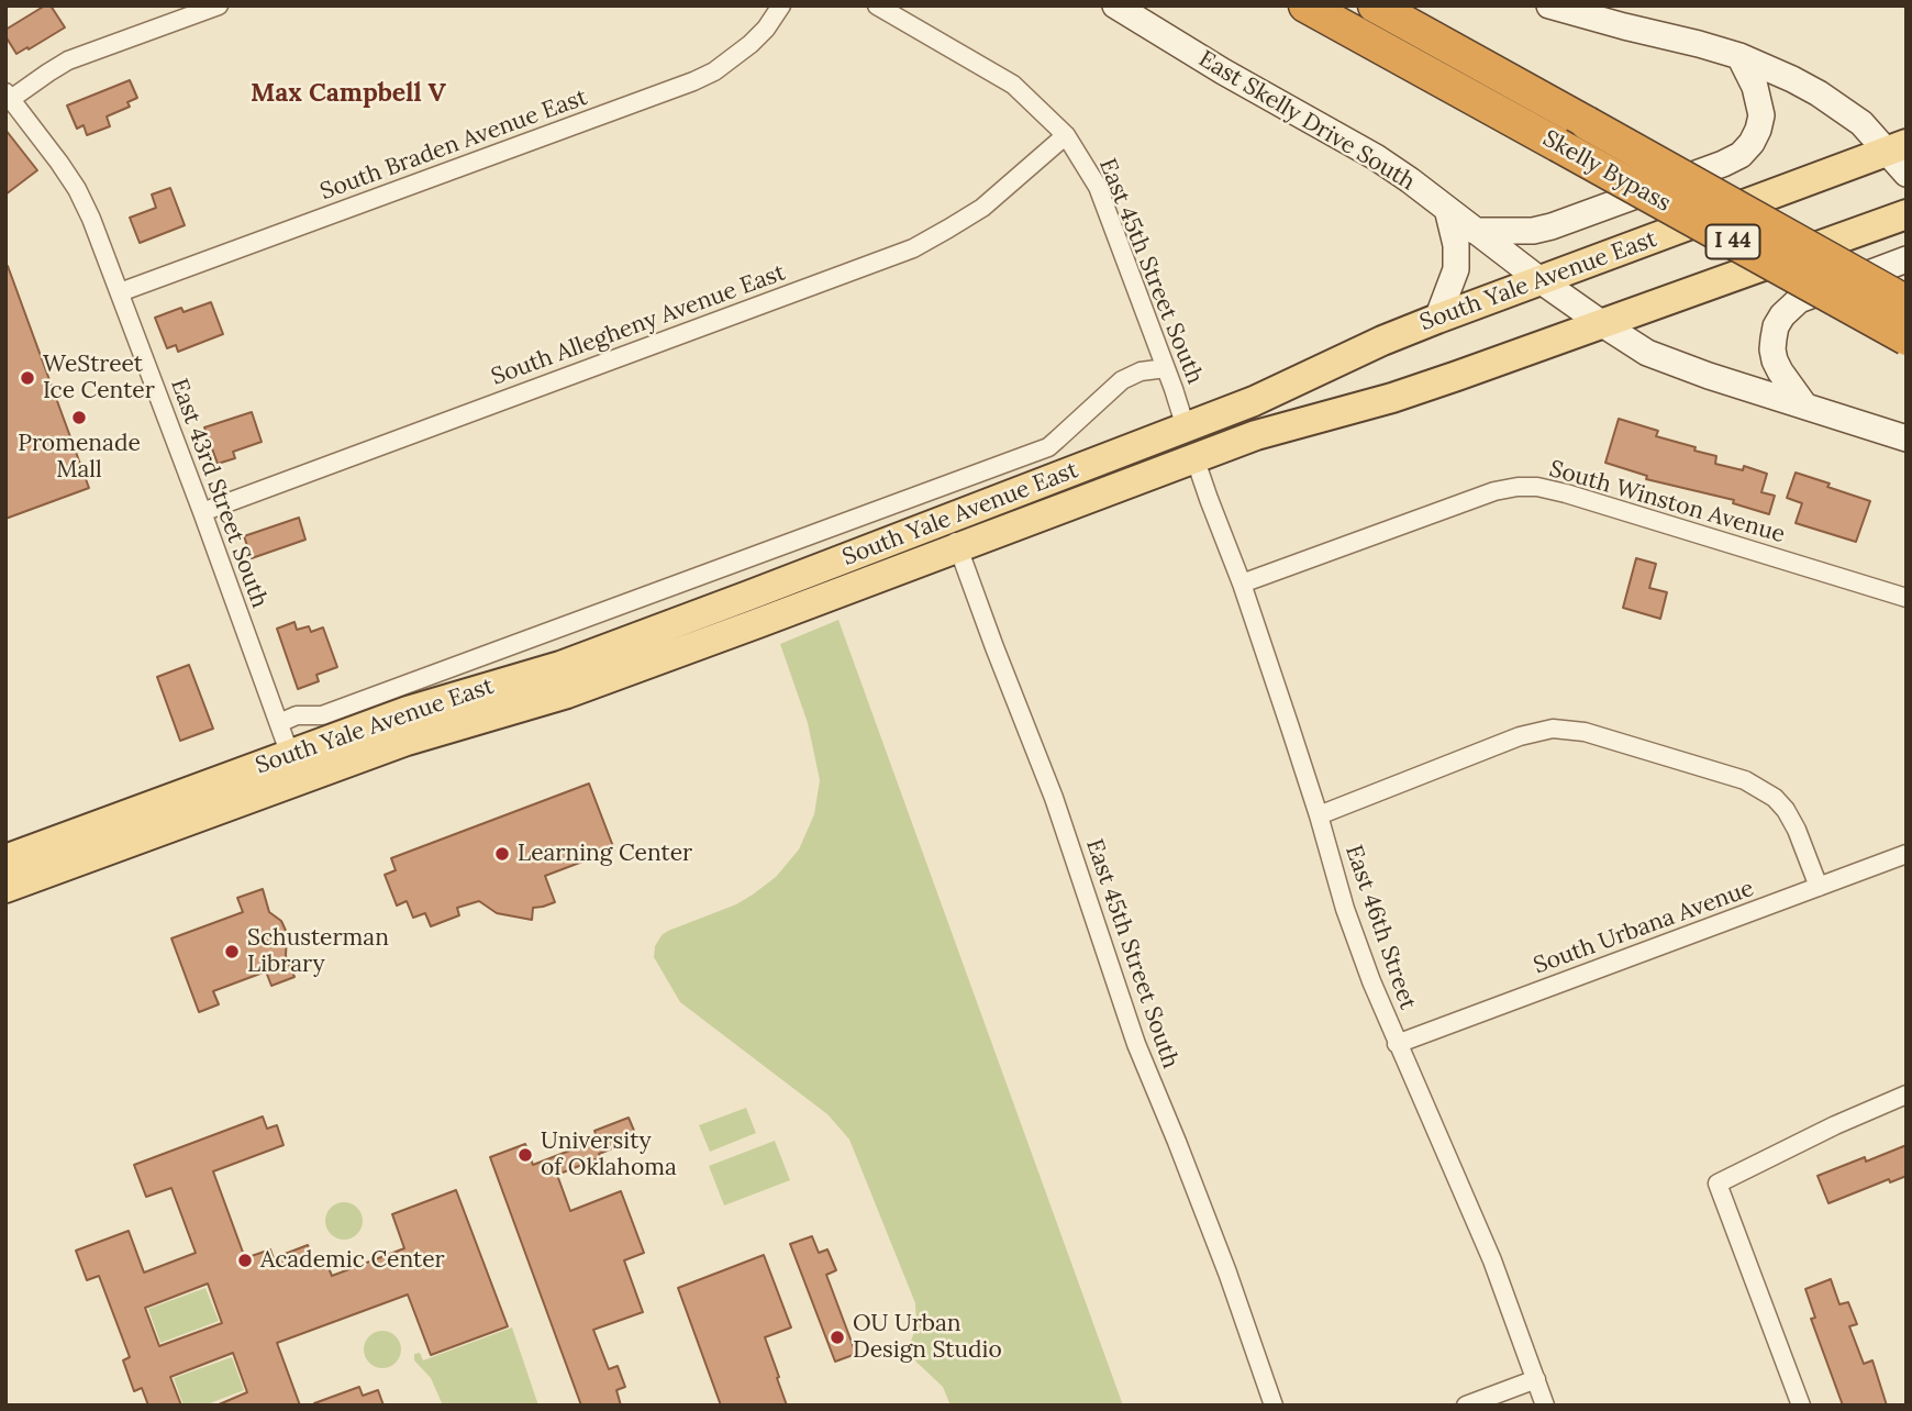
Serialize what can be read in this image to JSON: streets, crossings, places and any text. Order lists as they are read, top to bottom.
{
  "streets": {
    "highway": ["Skelly Bypass", "I 44"],
    "main road": ["East Skelly Drive South", "South Yale Avenue East"],
    "street": [
      "South Braden Avenue East",
      "East 45th Street South",
      "South Allegheny Avenue East",
      "East 43rd Street South",
      "South Winston Avenue",
      "East 46th Street",
      "South Urbana Avenue"
    ]
  },
  "crossings": [
    ["East Skelly Drive South", "South Yale Avenue East"],
    ["South Braden Avenue East", "East 43rd Street South"],
    ["East 45th Street South", "South Yale Avenue East"],
    ["East 45th Street South", "South Allegheny Avenue East"],
    ["South Yale Avenue East", "East 43rd Street South"],
    ["South Yale Avenue East", "East 46th Street"],
    ["South Allegheny Avenue East", "East 43rd Street South"],
    ["South Winston Avenue", "East 46th Street"],
    ["East 46th Street", "South Urbana Avenue"]
  ],
  "districts": ["Max Campbell V"],
  "places": [
    "WeStreet Ice Center",
    "Promenade Mall",
    "Learning Center",
    "Schusterman Library",
    "University of Oklahoma",
    "Academic Center",
    "OU Urban Design Studio"
  ]
}
